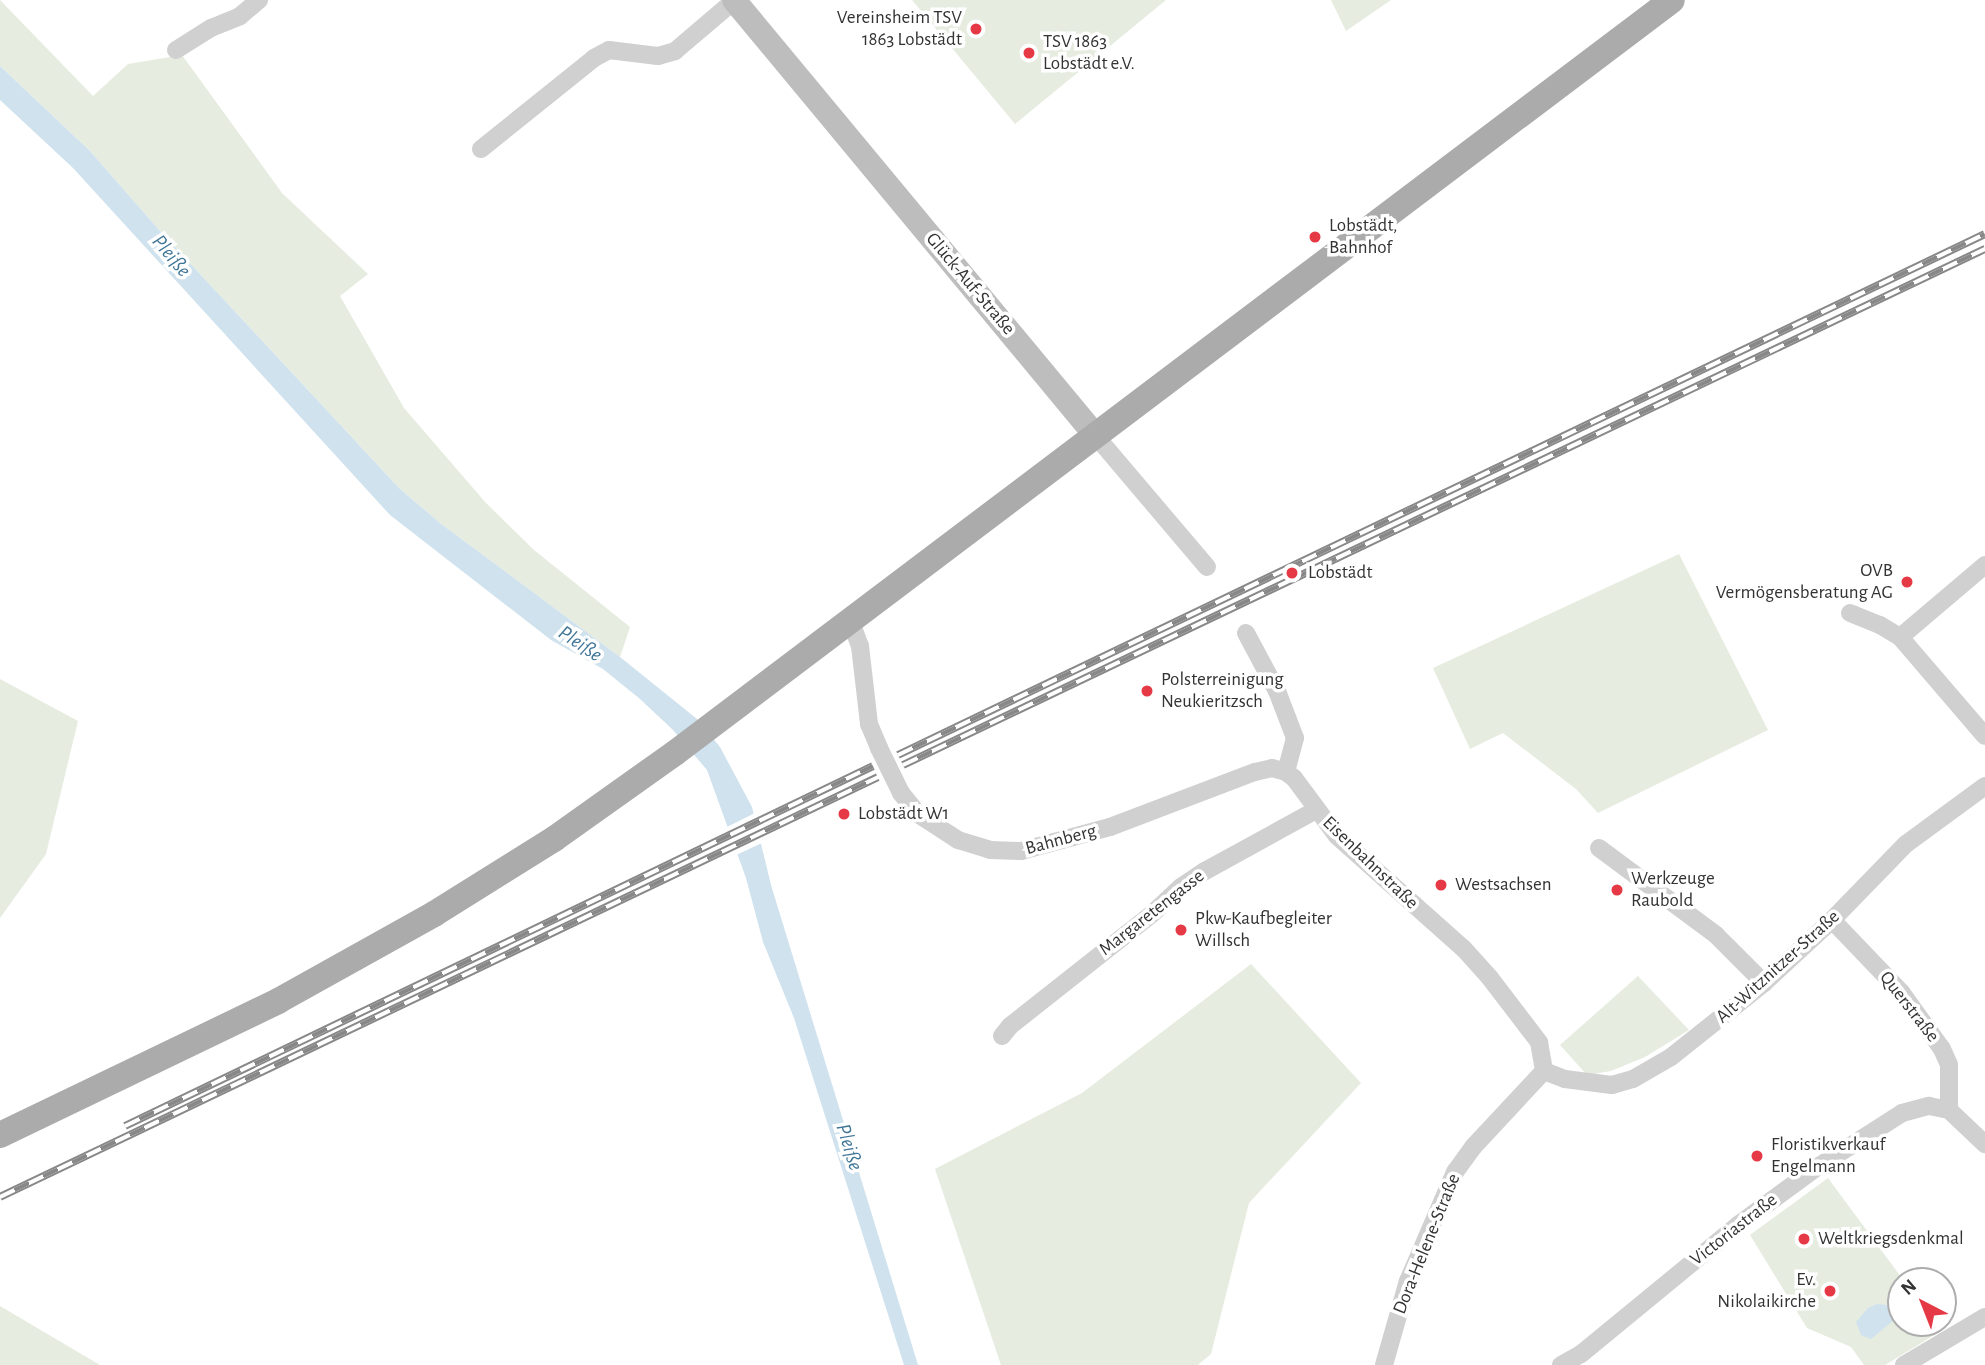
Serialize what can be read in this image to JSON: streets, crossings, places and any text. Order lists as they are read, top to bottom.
{
  "streets": {
    "main road": ["Glück-Auf-Straße"],
    "street": [
      "Bahnberg",
      "Eisenbahnstraße",
      "Margaretengasse",
      "Alt-Witznitzer-Straße",
      "Querstraße",
      "Victoriastraße",
      "Dora-Helene-Straße"
    ]
  },
  "crossings": [
    ["Bahnberg", "Eisenbahnstraße"],
    ["Eisenbahnstraße", "Margaretengasse"],
    ["Eisenbahnstraße", "Alt-Witznitzer-Straße"],
    ["Eisenbahnstraße", "Dora-Helene-Straße"],
    ["Alt-Witznitzer-Straße", "Querstraße"],
    ["Alt-Witznitzer-Straße", "Dora-Helene-Straße"],
    ["Querstraße", "Victoriastraße"]
  ],
  "water": ["Pleiße"],
  "places": [
    "Vereinsheim TSV 1863 Lobstädt",
    "TSV 1863 Lobstädt e.V.",
    "Lobstädt, Bahnhof",
    "Lobstädt",
    "OVB Vermögensberatung AG",
    "Polsterreinigung Neukieritzsch",
    "Lobstädt W1",
    "Westsachsen",
    "Werkzeuge Raubold",
    "Pkw-Kaufbegleiter Willsch",
    "Floristikverkauf Engelmann",
    "Weltkriegsdenkmal",
    "Ev. Nikolaikirche"
  ],
  "north": "top left"
}
